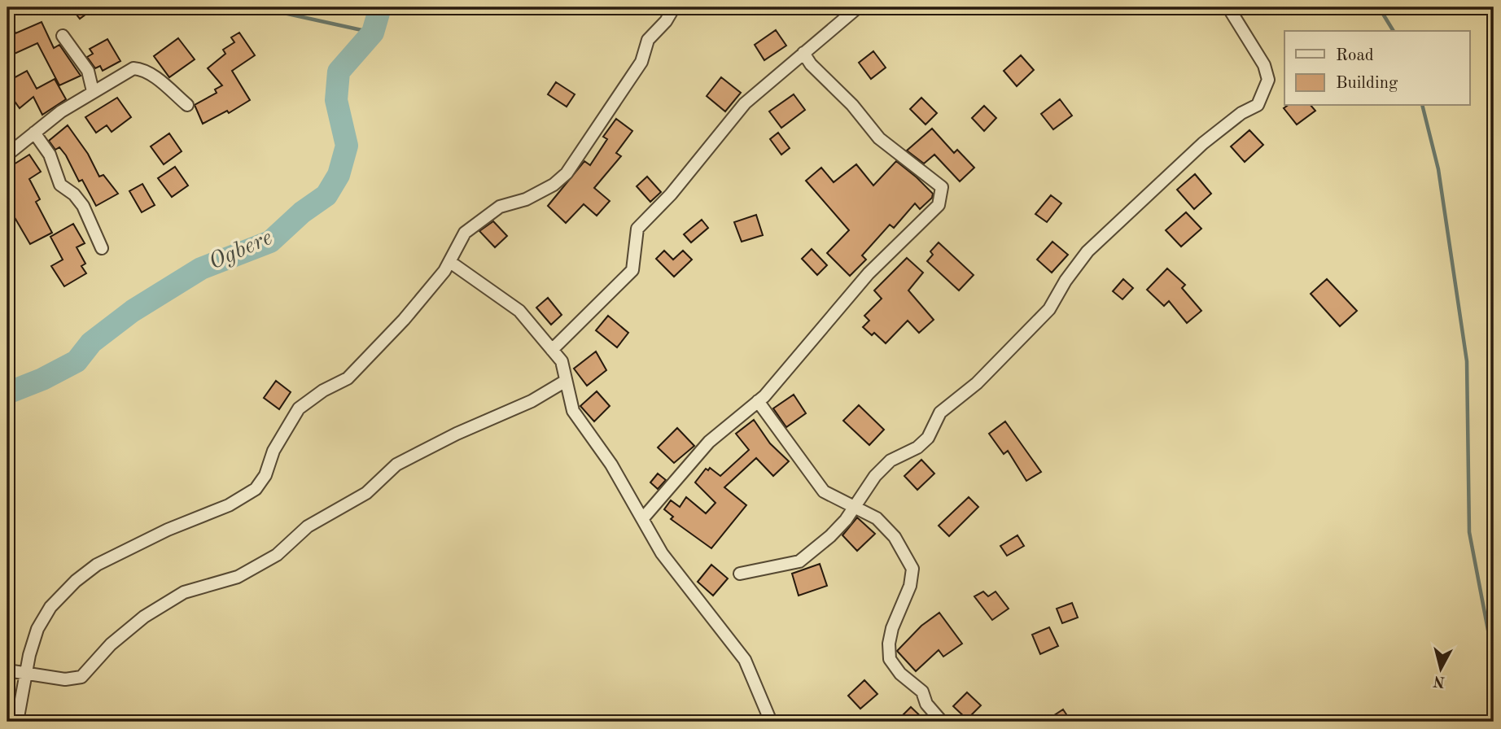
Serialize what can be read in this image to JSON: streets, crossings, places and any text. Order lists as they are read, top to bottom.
{
  "water": ["Ogbere"],
  "legend": ["Road", "Building"],
  "north": "bottom"
}
